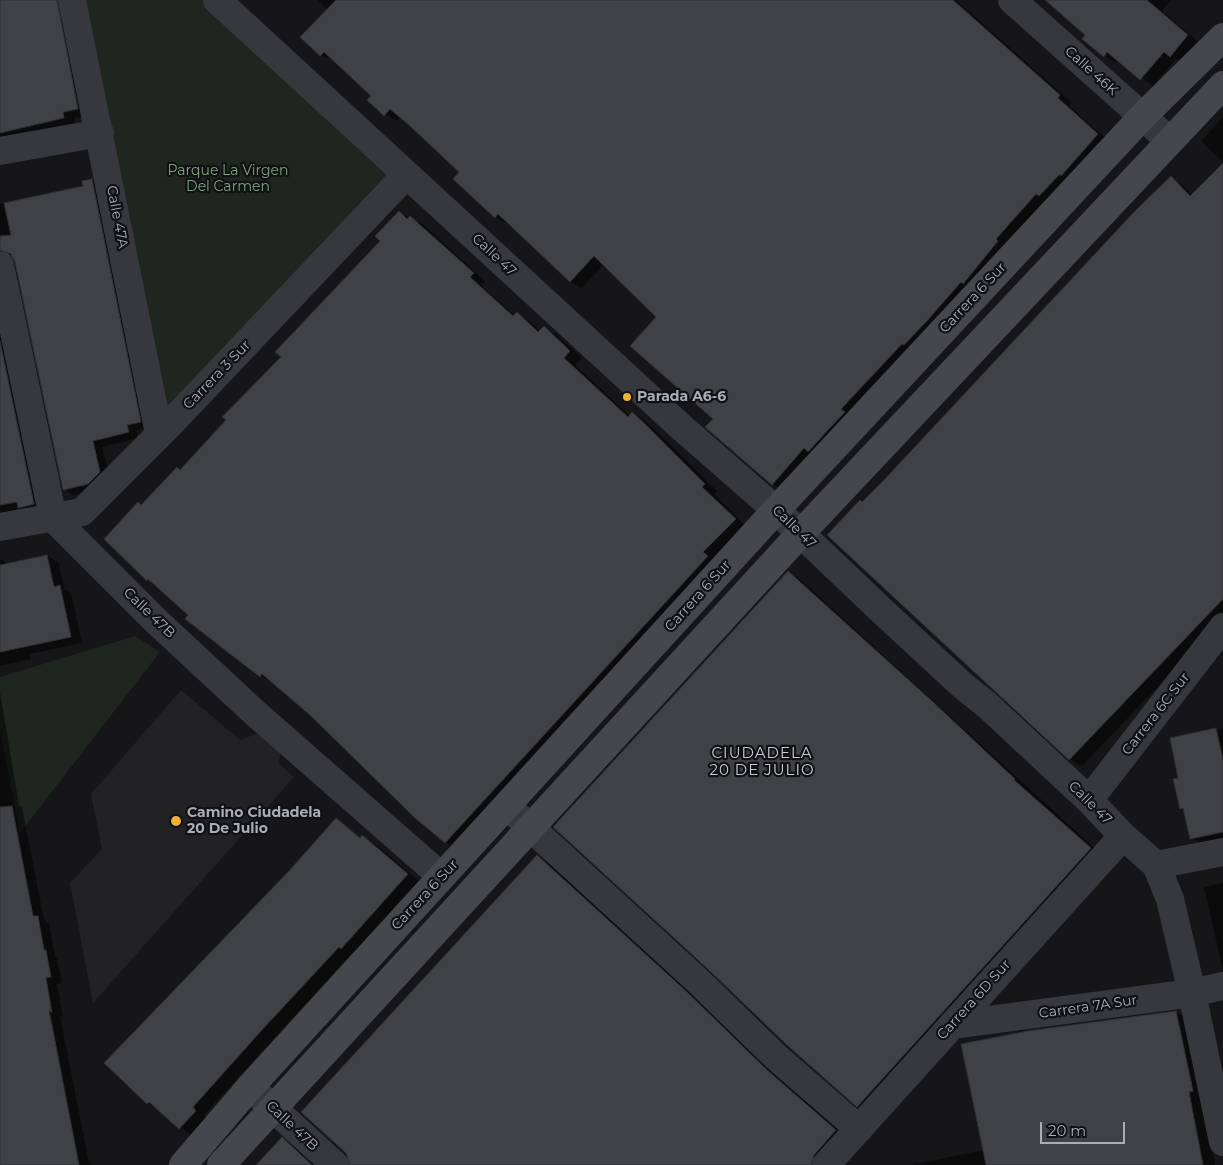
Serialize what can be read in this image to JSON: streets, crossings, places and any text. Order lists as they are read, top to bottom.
{
  "streets": {
    "street": [
      "Calle 46K",
      "Calle 47A",
      "Calle 47",
      "Carrera 6 Sur",
      "Carrera 3 Sur",
      "Calle 47B",
      "Carrera 6C Sur",
      "Carrera 6D Sur",
      "Carrera 7A Sur"
    ]
  },
  "crossings": [
    ["Calle 46K", "Carrera 6 Sur"],
    ["Calle 47A", "Carrera 3 Sur"],
    ["Calle 47", "Carrera 6 Sur"],
    ["Calle 47", "Carrera 3 Sur"],
    ["Calle 47", "Carrera 6C Sur"],
    ["Calle 47", "Carrera 6D Sur"],
    ["Calle 47", "Carrera 7A Sur"],
    ["Carrera 6 Sur", "Calle 47B"],
    ["Carrera 3 Sur", "Calle 47B"],
    ["Carrera 6D Sur", "Carrera 7A Sur"]
  ],
  "districts": ["CIUDADELA 20 DE JULIO"],
  "parks": ["Parque La Virgen Del Carmen"],
  "places": ["Parada A6-6", "Camino Ciudadela 20 De Julio"],
  "scale_bar": "20 m"
}
